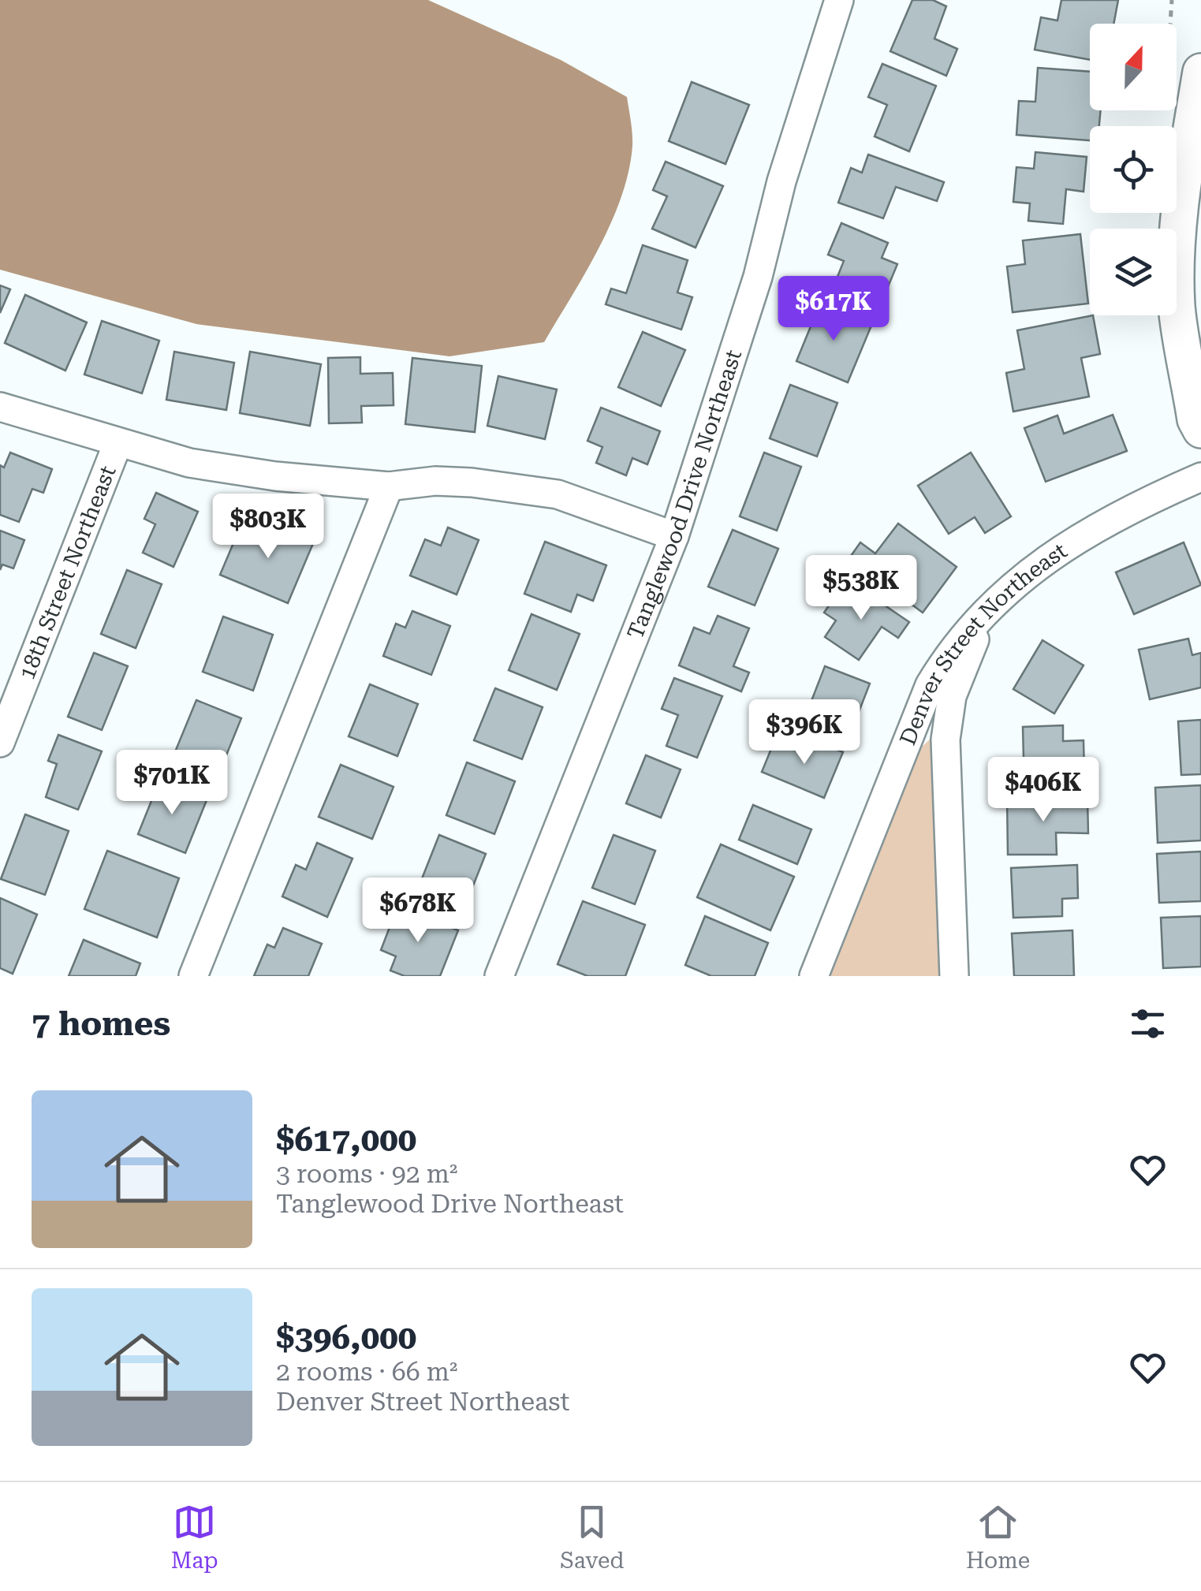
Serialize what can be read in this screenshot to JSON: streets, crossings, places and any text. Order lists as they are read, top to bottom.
{
  "streets": {
    "street": ["Tanglewood Drive Northeast", "18th Street Northeast", "Denver Street Northeast"]
  },
  "north": "top",
  "page": {
    "price": [
      "$617K",
      "$803K",
      "$538K",
      "$396K",
      "$701K",
      "$406K",
      "$678K"
    ],
    "heading": "7 homes",
    "list": [
      {
        "name": "$617,000",
        "note": "3 rooms · 92 m² · Tanglewood Drive Northeast"
      },
      {
        "name": "$396,000",
        "note": "2 rooms · 66 m² · Denver Street Northeast"
      }
    ],
    "tabs": ["Map", "Saved", "Home"]
  }
}
